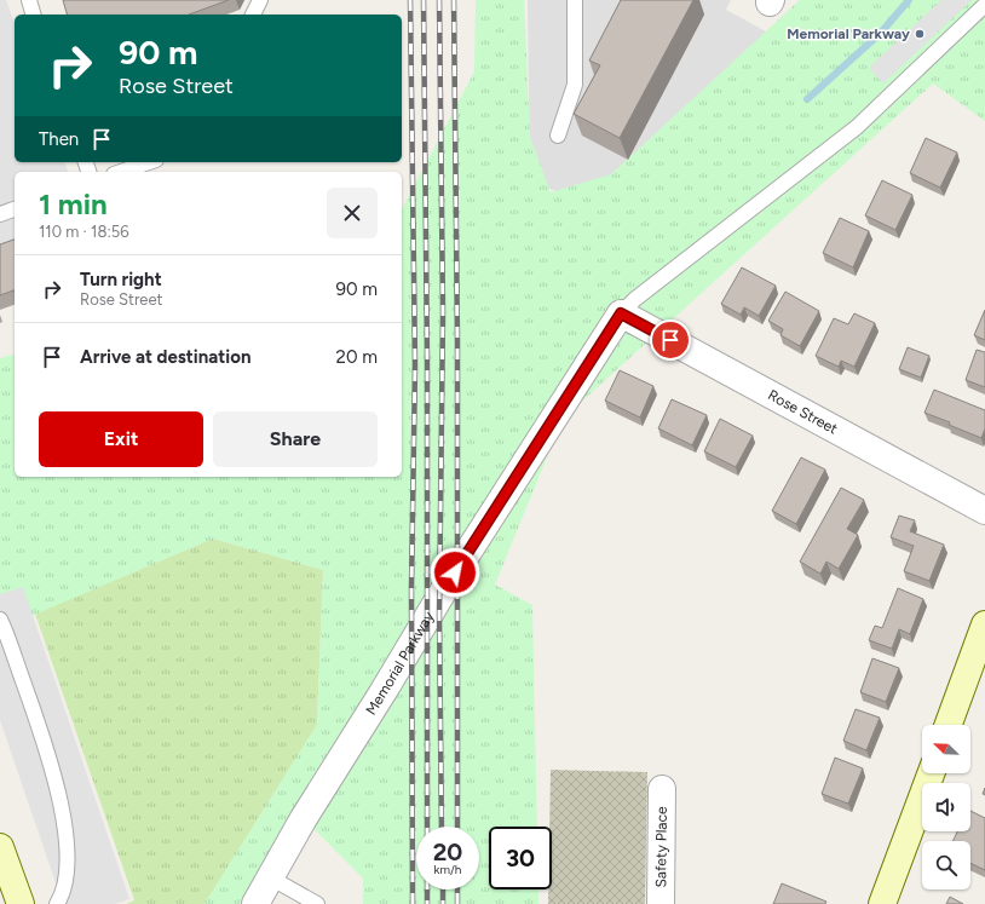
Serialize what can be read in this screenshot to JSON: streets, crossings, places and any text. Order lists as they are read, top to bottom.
{
  "streets": {
    "street": ["Rose Street", "Memorial Parkway", "Safety Place"]
  },
  "crossings": [
    ["Rose Street", "Memorial Parkway"]
  ],
  "places": ["Memorial Parkway"],
  "north": "top left",
  "page": {
    "turn": ["90 m", "Rose Street"],
    "then": "Then",
    "heading": ["1 min", "110 m · 18:56"],
    "list": [
      {
        "name": "Turn right",
        "note": "Rose Street",
        "value": "90 m"
      },
      {
        "name": "Arrive at destination",
        "value": "20 m"
      }
    ],
    "buttons": ["Exit", "Share"],
    "speed": "20 km/h",
    "limit": "30"
  }
}
